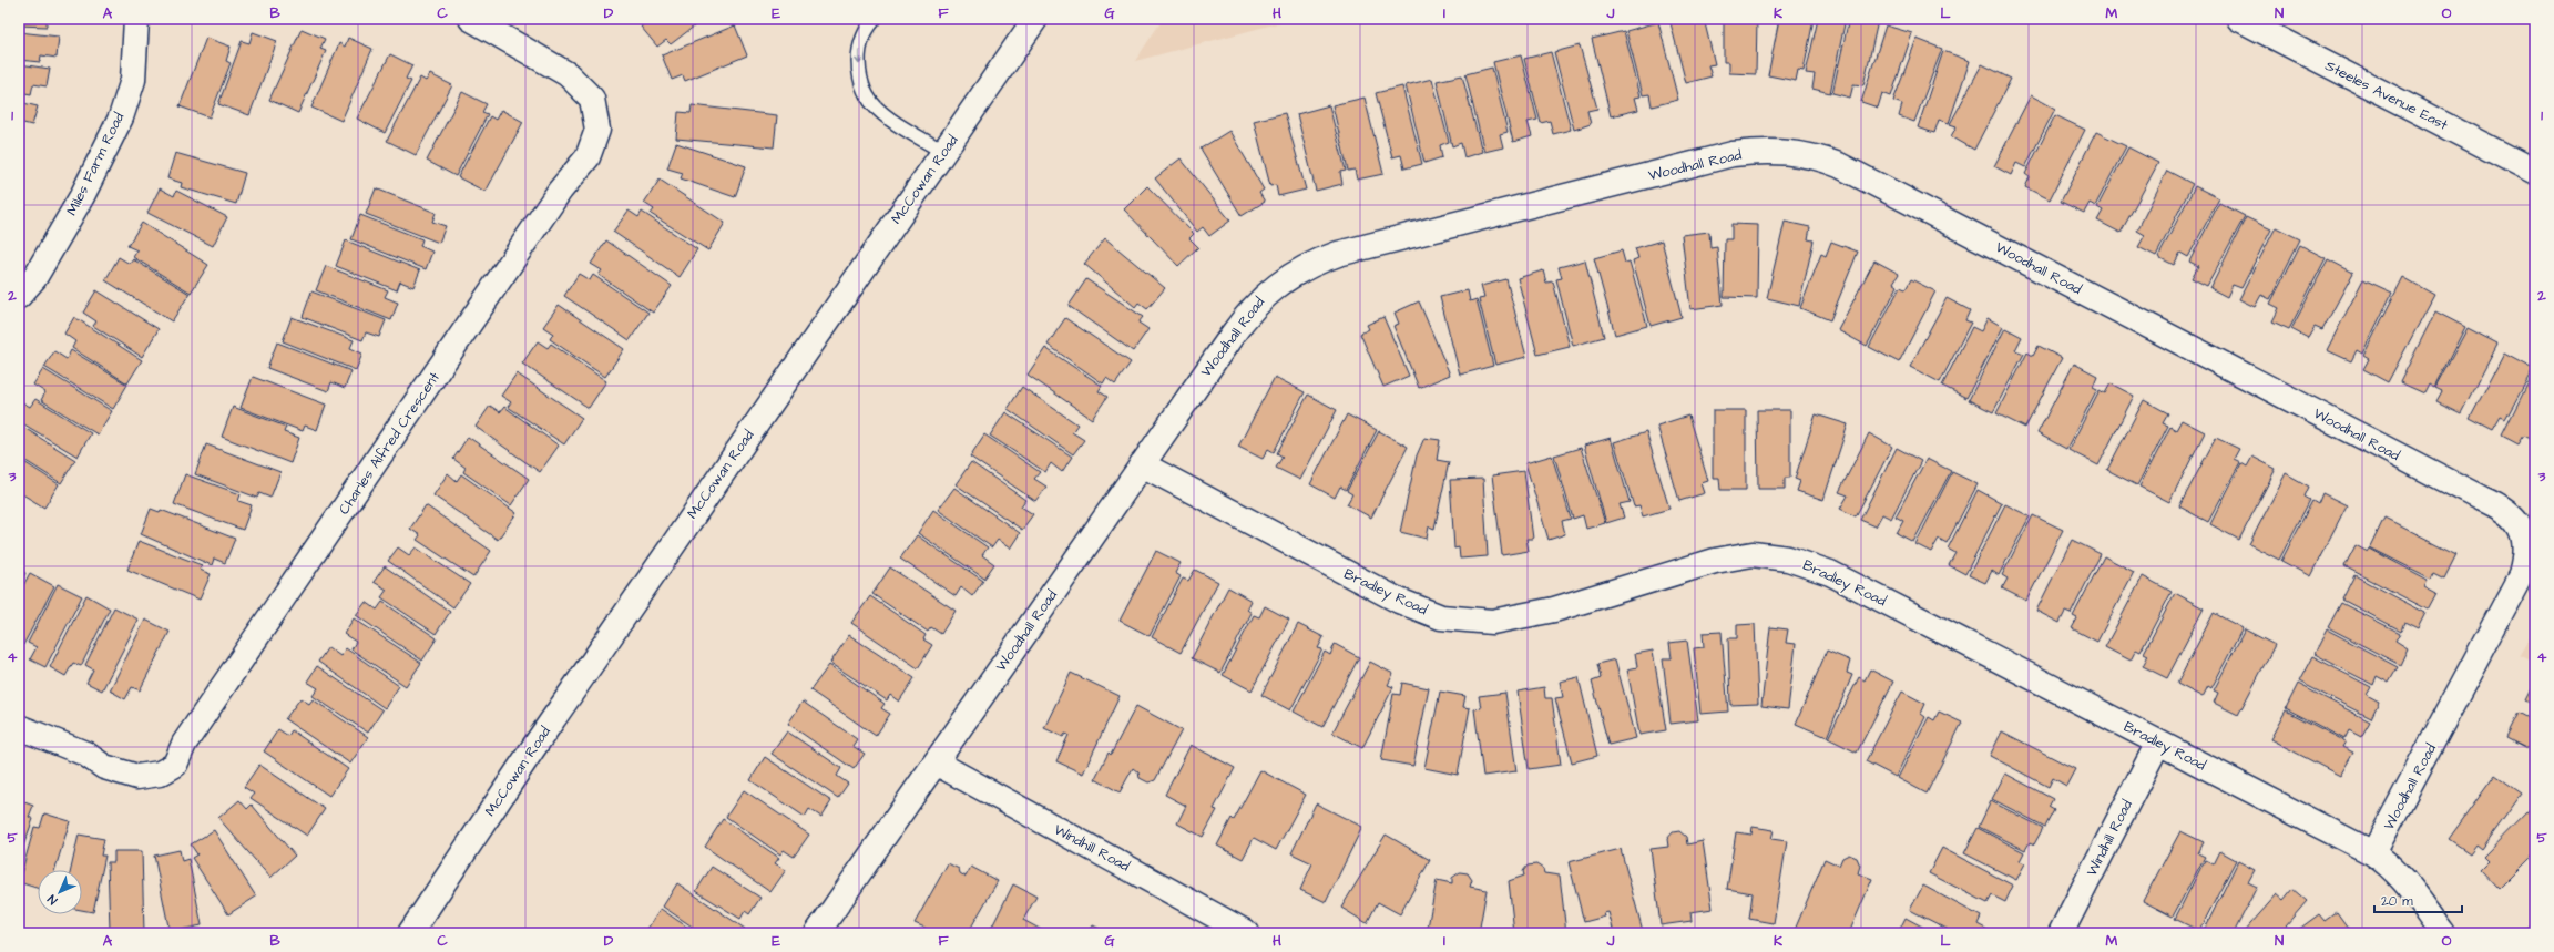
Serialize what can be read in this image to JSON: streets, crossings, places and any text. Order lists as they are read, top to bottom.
{
  "streets": {
    "street": [
      "Steeles Avenue East",
      "Miles Farm Road",
      "Woodhall Road",
      "McCowan Road",
      "Charles Alfred Crescent",
      "Bradley Road",
      "Windhill Road"
    ]
  },
  "crossings": [
    ["Woodhall Road", "Bradley Road"],
    ["Woodhall Road", "Windhill Road"],
    ["Bradley Road", "Windhill Road"]
  ],
  "scale_bar": "20 m",
  "north": "bottom left",
  "grid": {
    "columns": [
      "A",
      "B",
      "C",
      "D",
      "E",
      "F",
      "G",
      "H",
      "I",
      "J",
      "K",
      "L",
      "M",
      "N",
      "O"
    ],
    "rows": [
      "1",
      "2",
      "3",
      "4",
      "5"
    ]
  }
}
